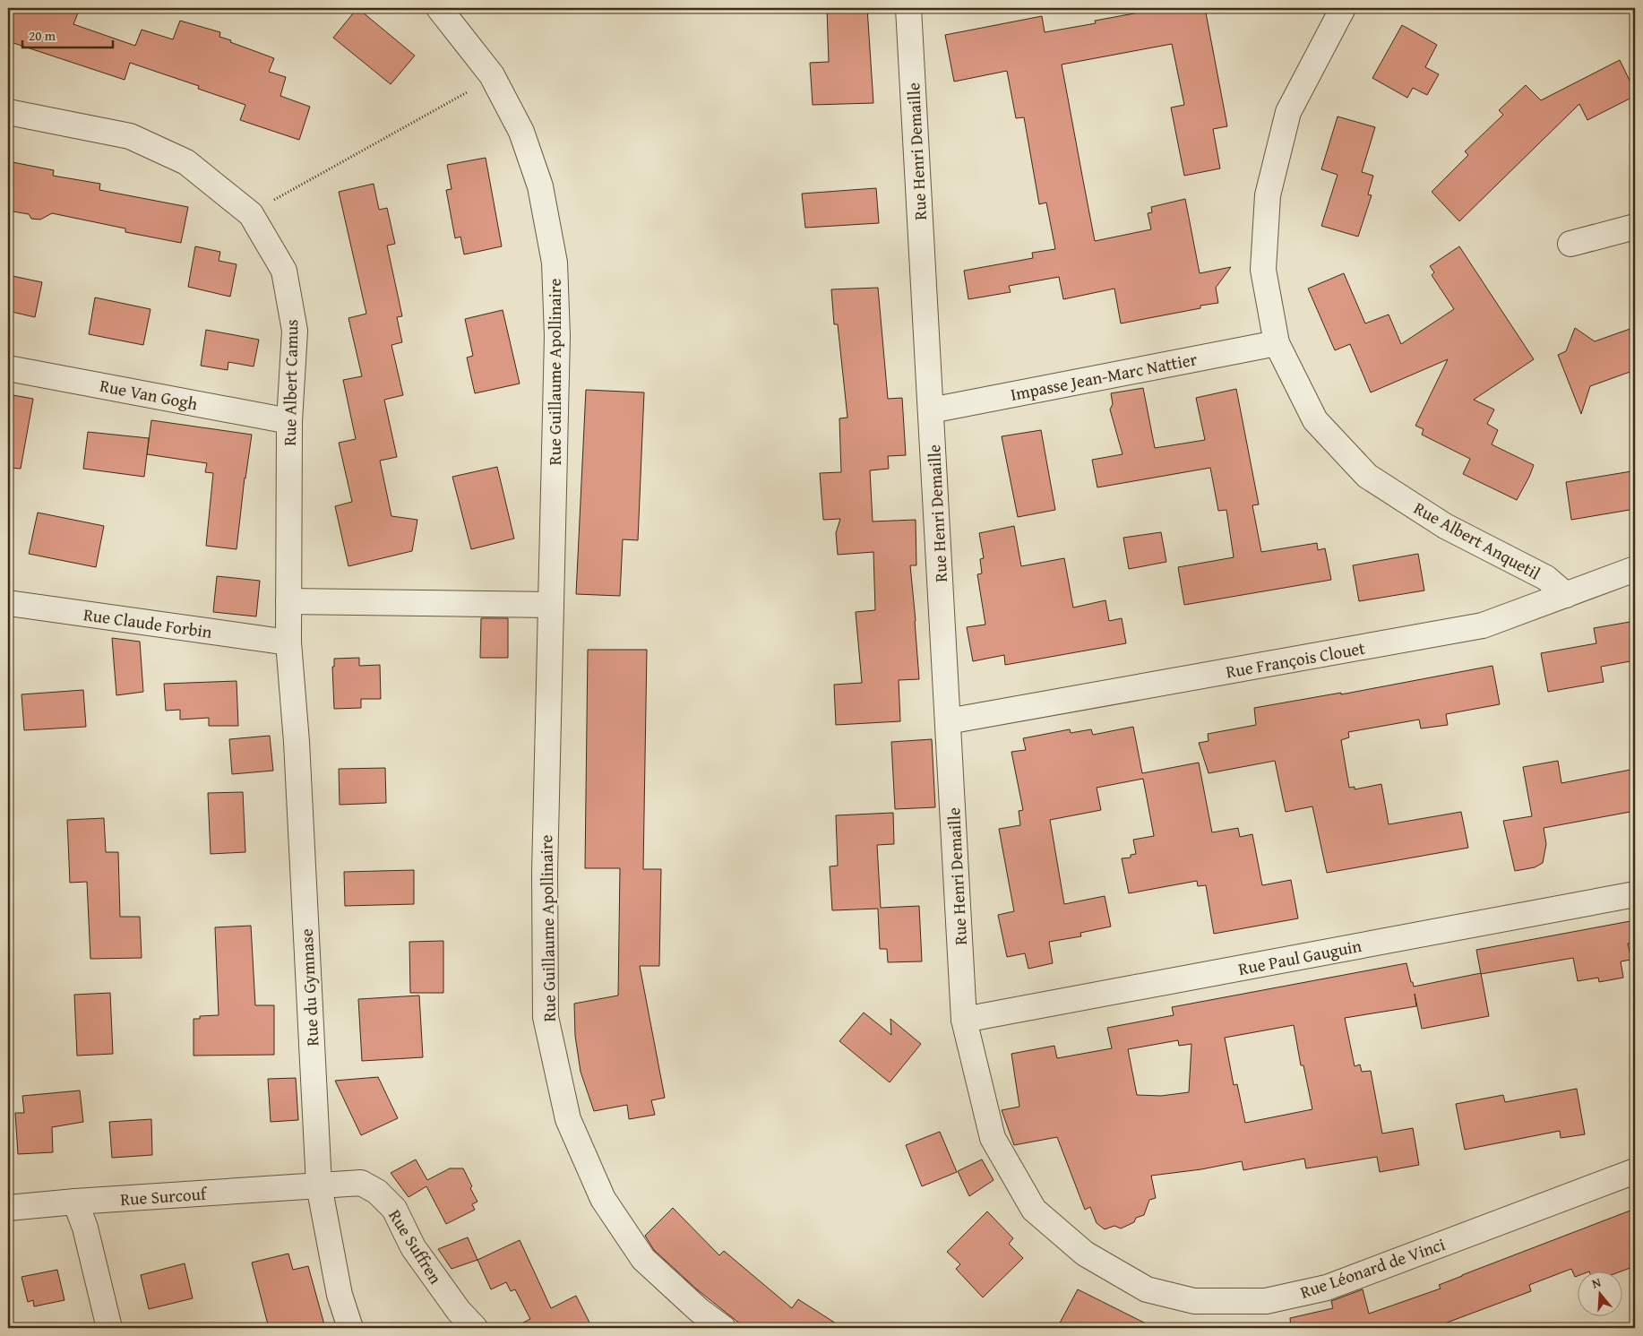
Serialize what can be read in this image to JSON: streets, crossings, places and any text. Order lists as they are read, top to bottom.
{
  "streets": {
    "street": [
      "Rue Henri Demaille",
      "Rue Guillaume Apollinaire",
      "Impasse Jean-Marc Nattier",
      "Rue Albert Camus",
      "Rue Van Gogh",
      "Rue Albert Anquetil",
      "Rue Claude Forbin",
      "Rue François Clouet",
      "Rue Paul Gauguin",
      "Rue du Gymnase",
      "Rue Surcouf",
      "Rue Suffren",
      "Rue Léonard de Vinci"
    ]
  },
  "crossings": [
    ["Rue Henri Demaille", "Impasse Jean-Marc Nattier"],
    ["Rue Henri Demaille", "Rue François Clouet"],
    ["Rue Henri Demaille", "Rue Paul Gauguin"],
    ["Rue Henri Demaille", "Rue Léonard de Vinci"],
    ["Impasse Jean-Marc Nattier", "Rue Albert Anquetil"],
    ["Rue Albert Camus", "Rue Van Gogh"],
    ["Rue Albert Camus", "Rue Claude Forbin"],
    ["Rue Albert Camus", "Rue du Gymnase"],
    ["Rue Albert Anquetil", "Rue François Clouet"],
    ["Rue Claude Forbin", "Rue du Gymnase"],
    ["Rue Paul Gauguin", "Rue Léonard de Vinci"],
    ["Rue du Gymnase", "Rue Surcouf"],
    ["Rue du Gymnase", "Rue Suffren"],
    ["Rue Surcouf", "Rue Suffren"]
  ],
  "scale_bar": "20 m",
  "north": "top"
}
